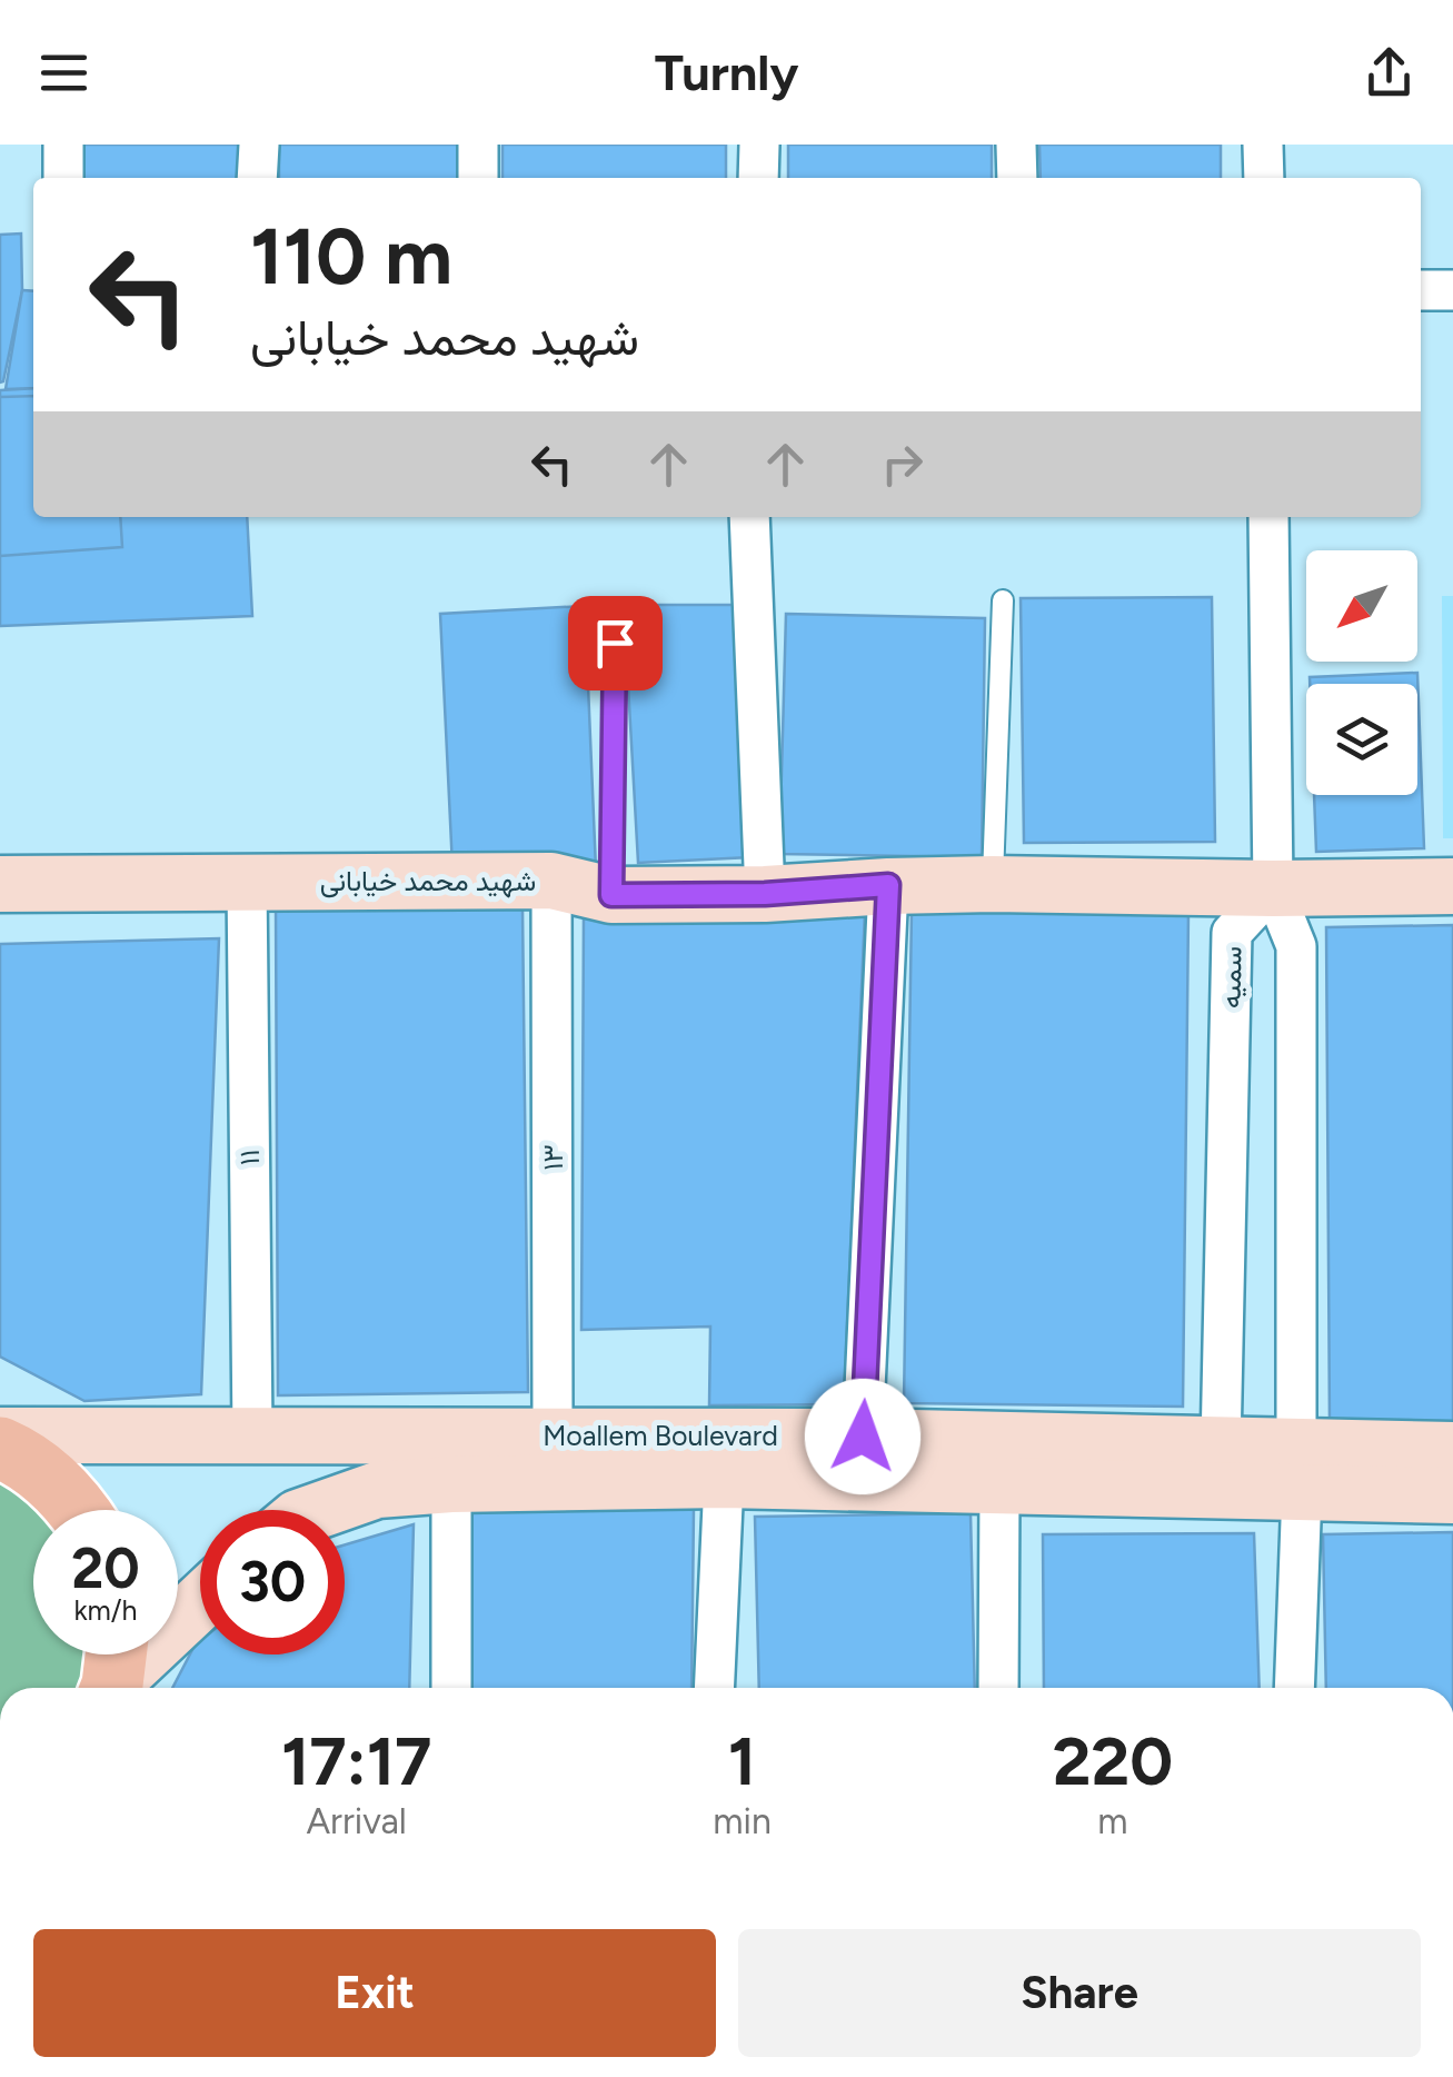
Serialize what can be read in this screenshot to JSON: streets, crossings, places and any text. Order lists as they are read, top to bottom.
{
  "streets": {
    "street": [
      "شهید محمد خیابانی",
      "سمیه",
      "۱۱",
      "۱۳",
      "Moallem Boulevard"
    ]
  },
  "crossings": [
    ["شهید محمد خیابانی", "سمیه"],
    ["شهید محمد خیابانی", "۱۱"],
    ["شهید محمد خیابانی", "۱۳"],
    ["سمیه", "Moallem Boulevard"],
    ["۱۱", "Moallem Boulevard"],
    ["۱۳", "Moallem Boulevard"]
  ],
  "north": "bottom left",
  "page": {
    "header": "Turnly",
    "turn": ["110 m", "شهید محمد خیابانی"],
    "speed": "20 km/h",
    "limit": "30",
    "eta": [
      "17:17",
      "Arrival",
      "1",
      "min",
      "220",
      "m"
    ],
    "buttons": ["Exit", "Share"]
  }
}
